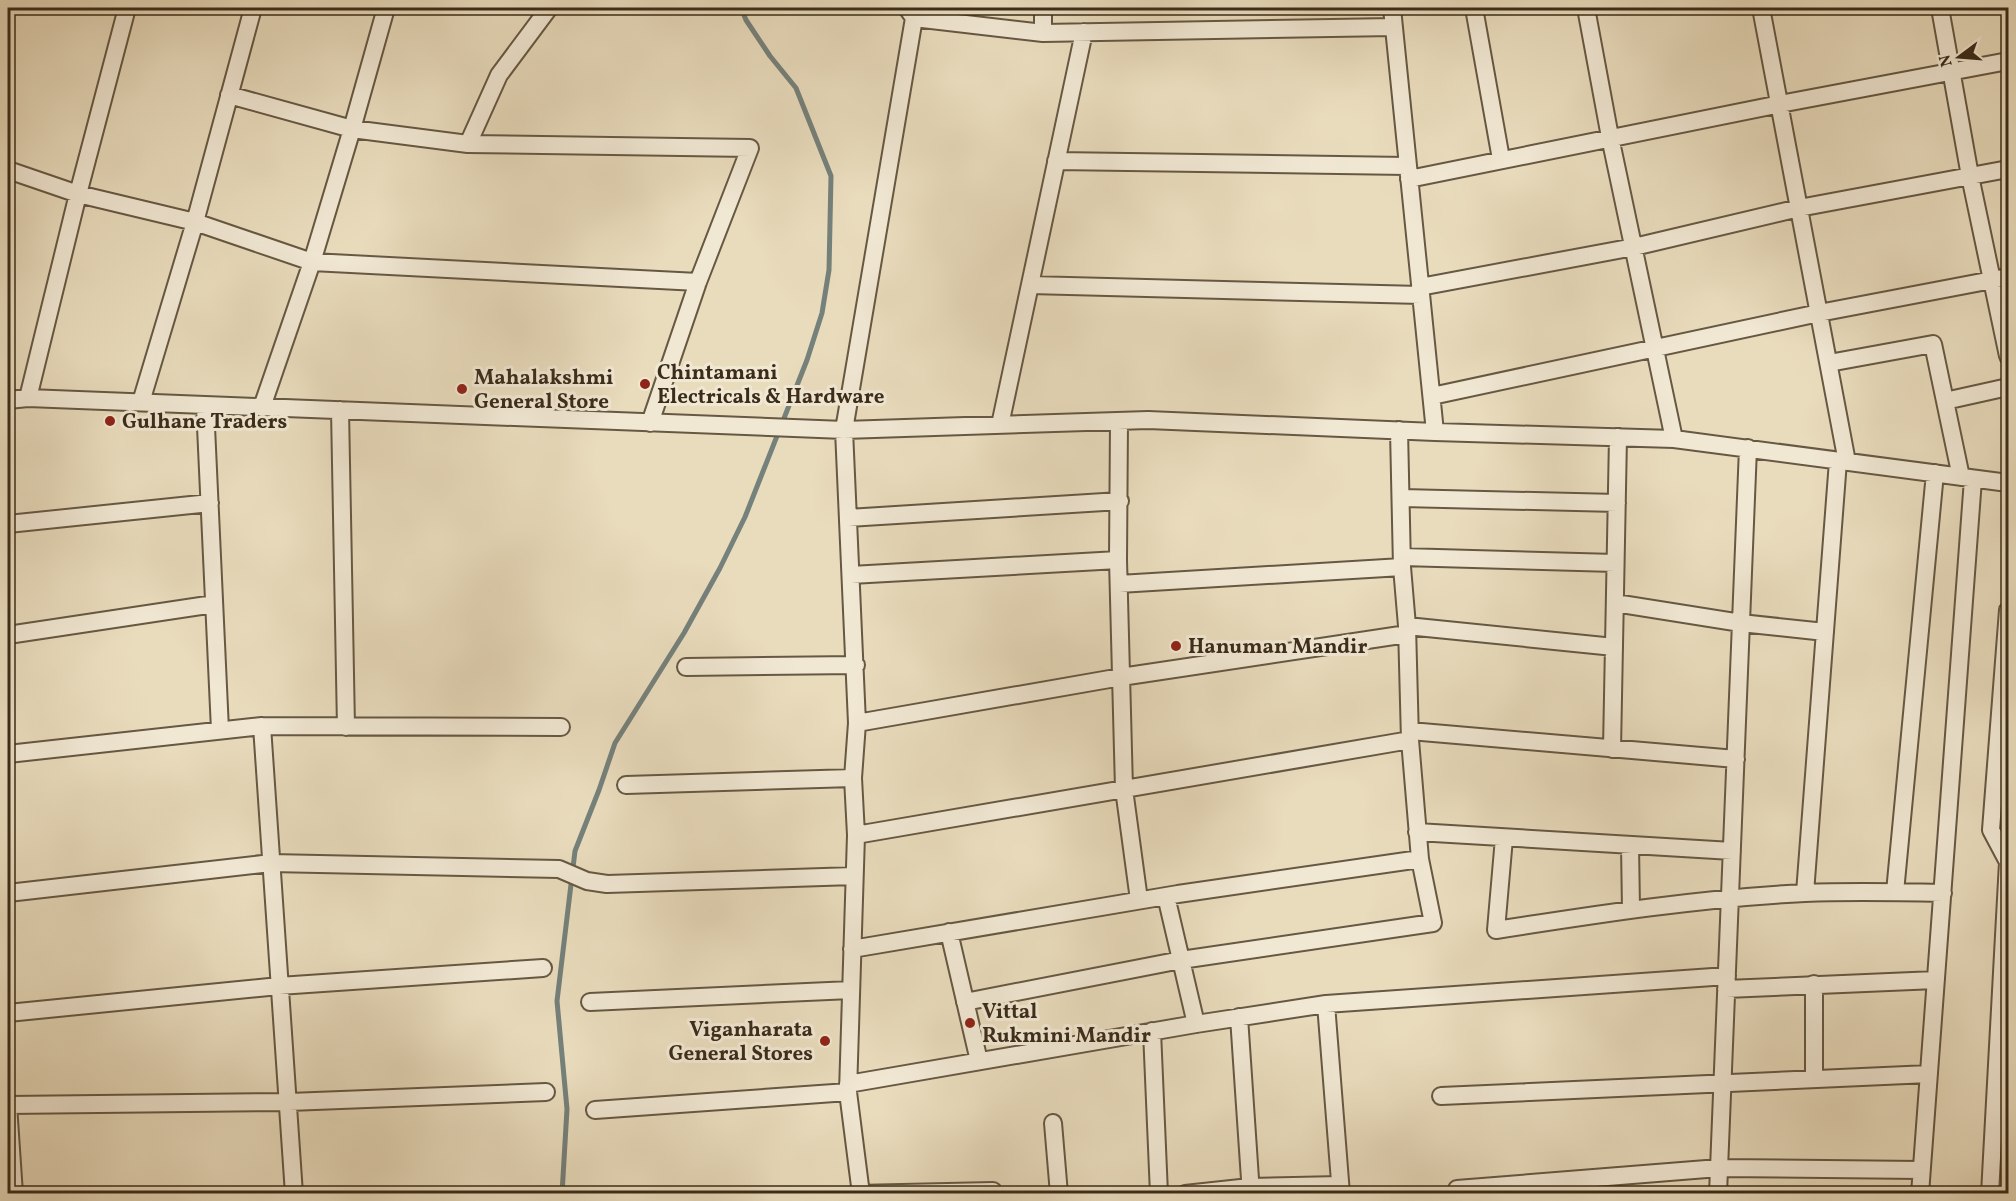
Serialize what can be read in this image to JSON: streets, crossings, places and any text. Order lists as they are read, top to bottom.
{
  "places": [
    "Chintamani Electricals & Hardware",
    "Mahalakshmi General Store",
    "Gulhane Traders",
    "Hanuman Mandir",
    "Vittal Rukmini Mandir",
    "Viganharata General Stores"
  ],
  "north": "left"
}
